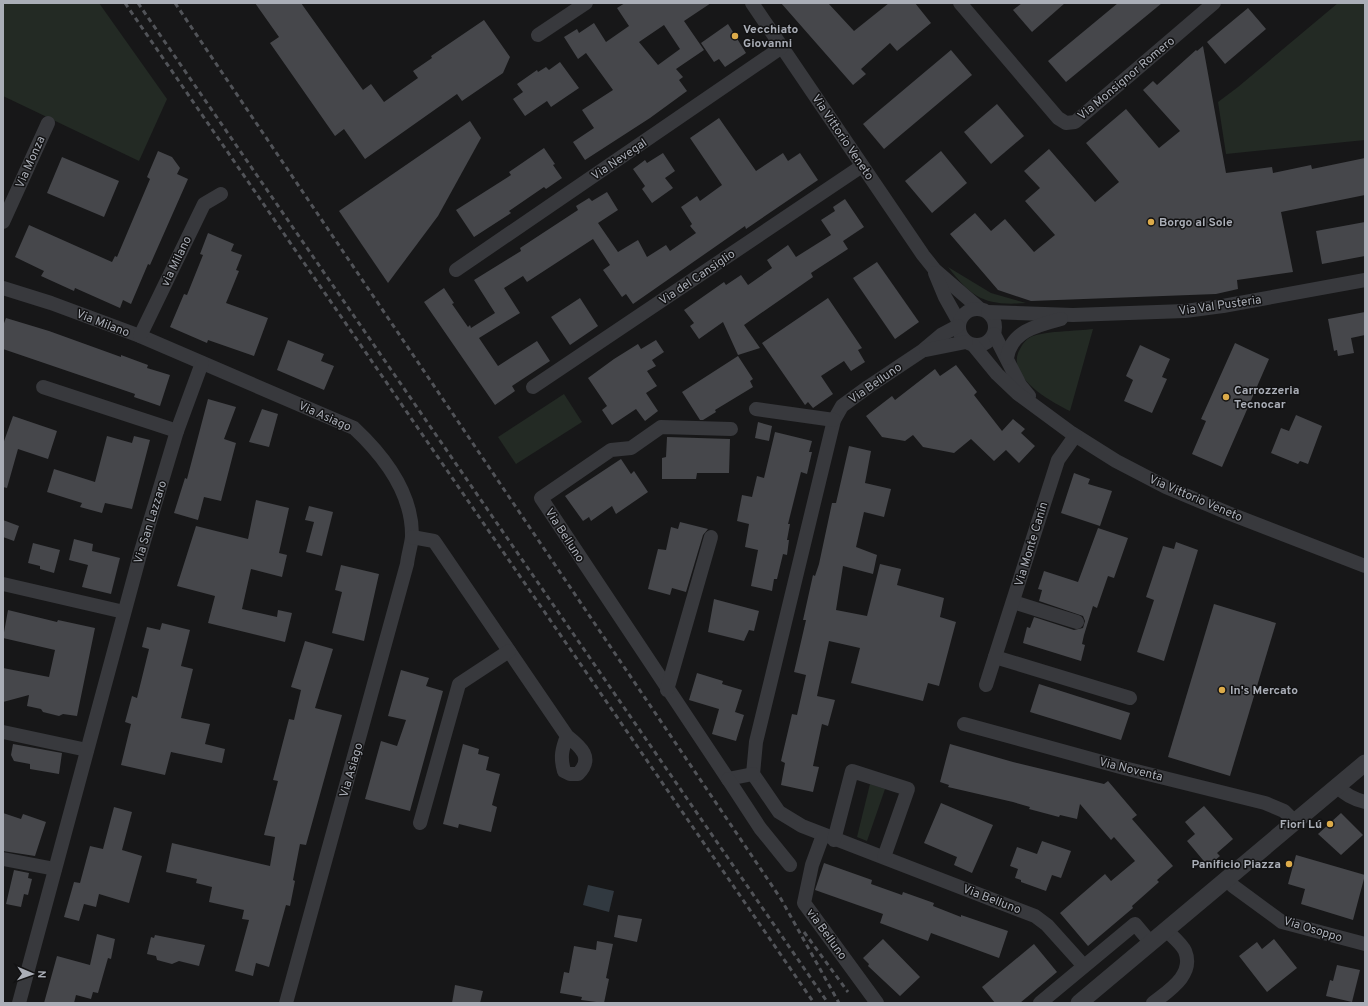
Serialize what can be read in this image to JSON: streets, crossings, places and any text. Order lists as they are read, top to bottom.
{
  "streets": {
    "street": [
      "Via Monsignor Romero",
      "Via Vittorio Veneto",
      "Via Nevegal",
      "Via Monza",
      "via Milano",
      "Via del Cansiglio",
      "Via Val Pusteria",
      "Via Milano",
      "Via Belluno",
      "Via Asiago",
      "Via San Lazzaro",
      "Via Monte Canin",
      "Via Noventa",
      "Via Osoppo",
      "via Belluno"
    ]
  },
  "crossings": [
    ["Via Vittorio Veneto", "Via Nevegal"],
    ["Via Vittorio Veneto", "Via del Cansiglio"],
    ["Via Vittorio Veneto", "Via Val Pusteria"],
    ["Via Vittorio Veneto", "Via Belluno"],
    ["Via Vittorio Veneto", "Via Monte Canin"],
    ["via Milano", "Via Milano"],
    ["Via Val Pusteria", "Via Belluno"],
    ["Via Milano", "Via Asiago"],
    ["Via Milano", "Via San Lazzaro"],
    ["Via Belluno", "via Belluno"],
    ["Via Asiago", "Via San Lazzaro"]
  ],
  "places": [
    "Vecchiato Giovanni",
    "Borgo al Sole",
    "Carrozzeria Tecnocar",
    "In's Mercato",
    "Fiori Lú",
    "Panificio Piazza"
  ],
  "north": "right"
}
